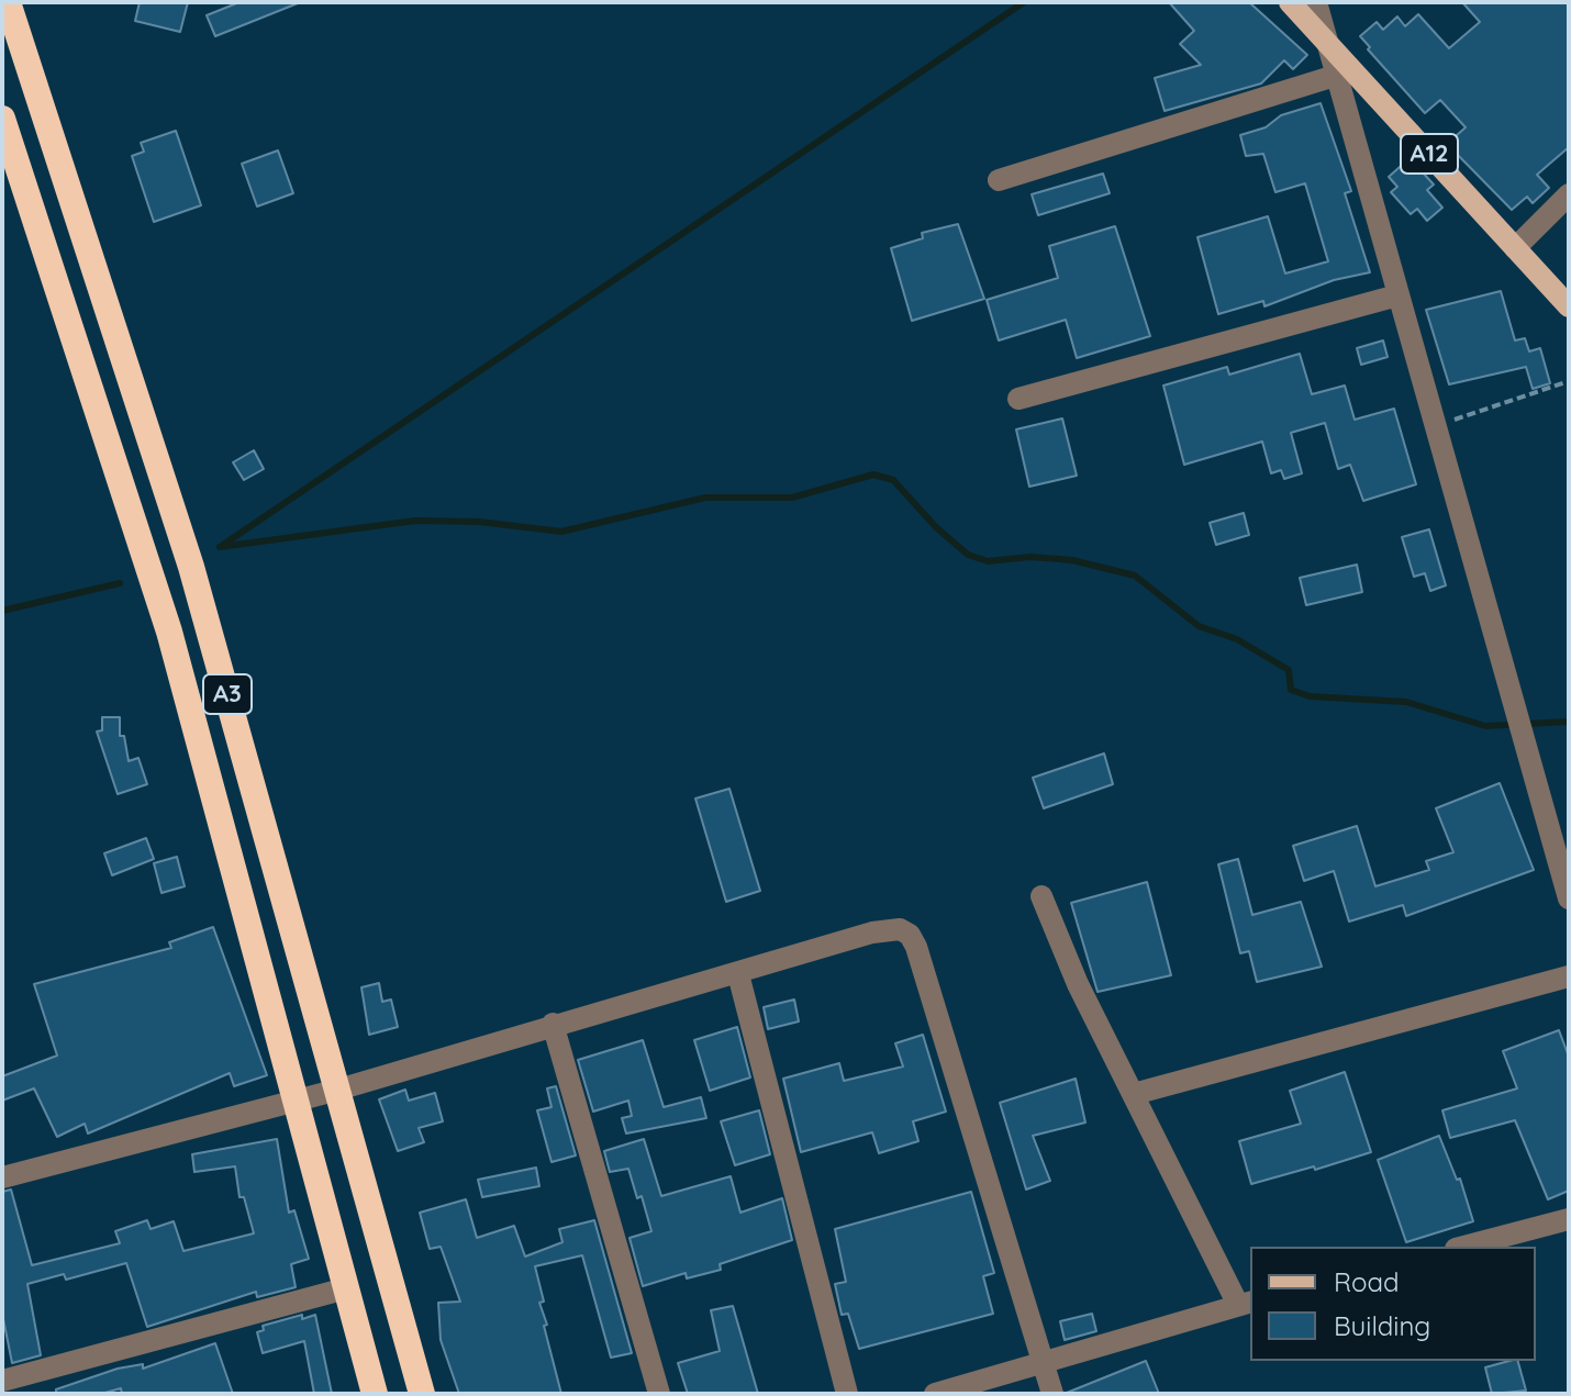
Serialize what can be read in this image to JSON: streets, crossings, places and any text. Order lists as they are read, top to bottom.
{
  "streets": {
    "highway": ["A3"],
    "main road": ["A12"]
  },
  "legend": ["Road", "Building"]
}
